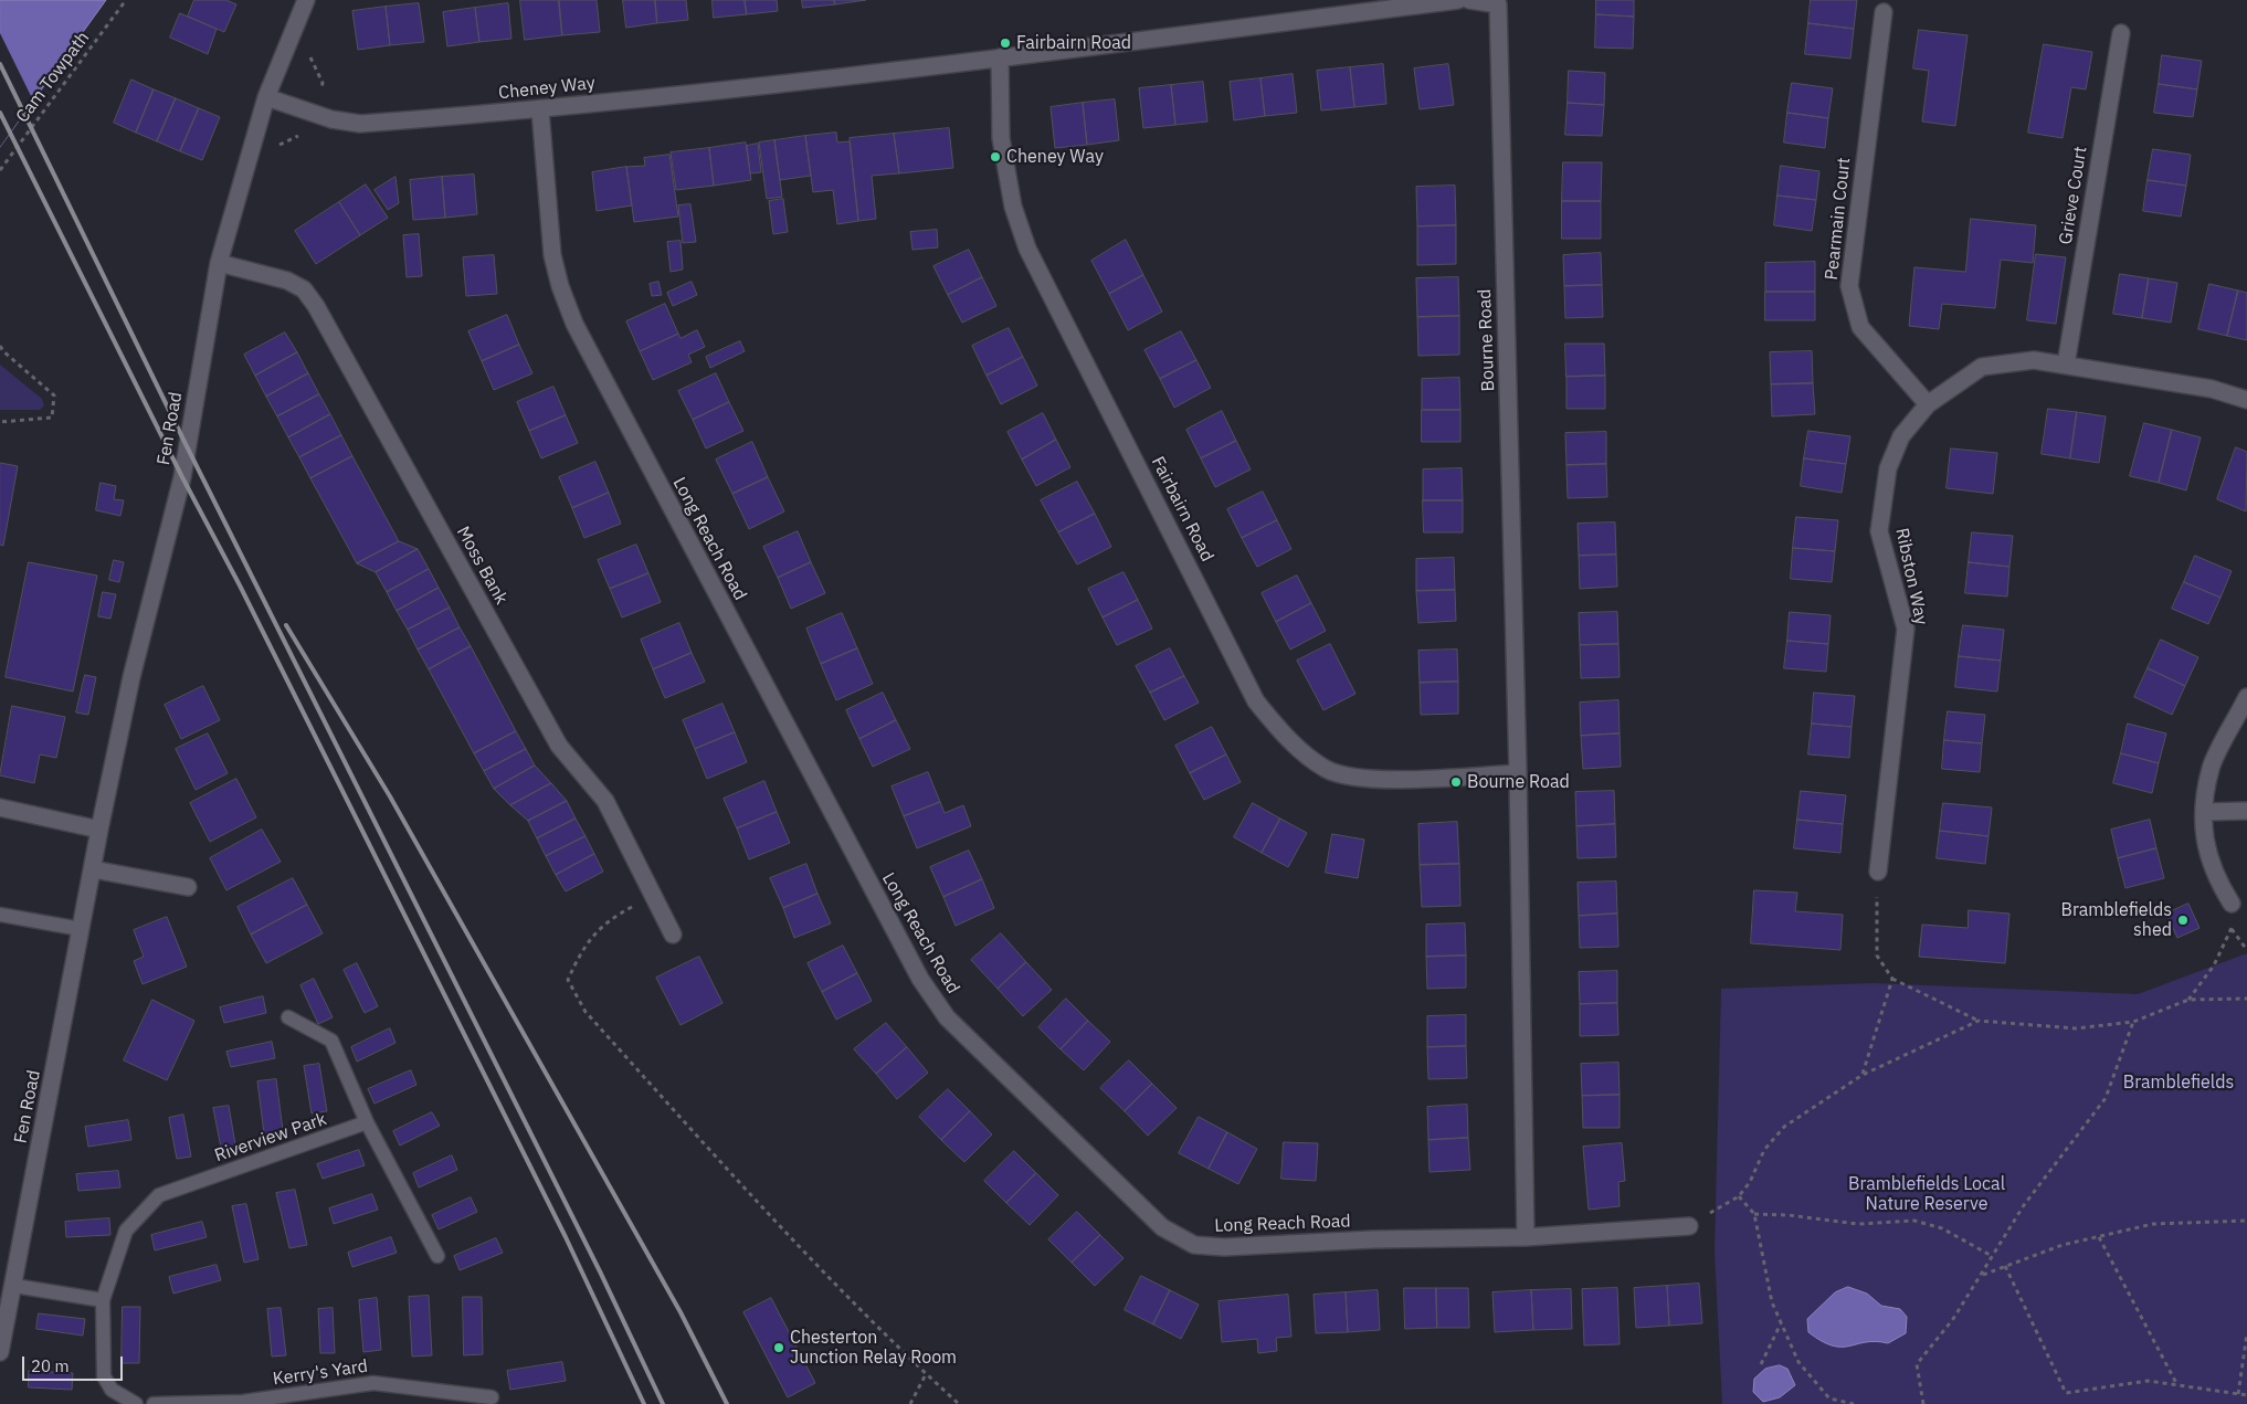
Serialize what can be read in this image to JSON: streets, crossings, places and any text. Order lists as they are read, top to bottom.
{
  "streets": {
    "street": [
      "Cheney Way",
      "Grieve Court",
      "Pearmain Court",
      "Bourne Road",
      "Fen Road",
      "Fairbairn Road",
      "Long Reach Road",
      "Moss Bank",
      "Ribston Way"
    ],
    "lane": ["Riverview Park", "Kerry's Yard"],
    "path": ["Cam Towpath"]
  },
  "crossings": [
    ["Cheney Way", "Fen Road"],
    ["Cheney Way", "Fairbairn Road"],
    ["Cheney Way", "Long Reach Road"],
    ["Grieve Court", "Ribston Way"],
    ["Pearmain Court", "Ribston Way"],
    ["Bourne Road", "Fairbairn Road"],
    ["Bourne Road", "Long Reach Road"],
    ["Fen Road", "Moss Bank"]
  ],
  "parks": ["Bramblefields", "Bramblefields Local Nature Reserve"],
  "places": [
    "Fairbairn Road",
    "Cheney Way",
    "Bourne Road",
    "Bramblefields shed",
    "Chesterton Junction Relay Room"
  ],
  "scale_bar": "20 m"
}
